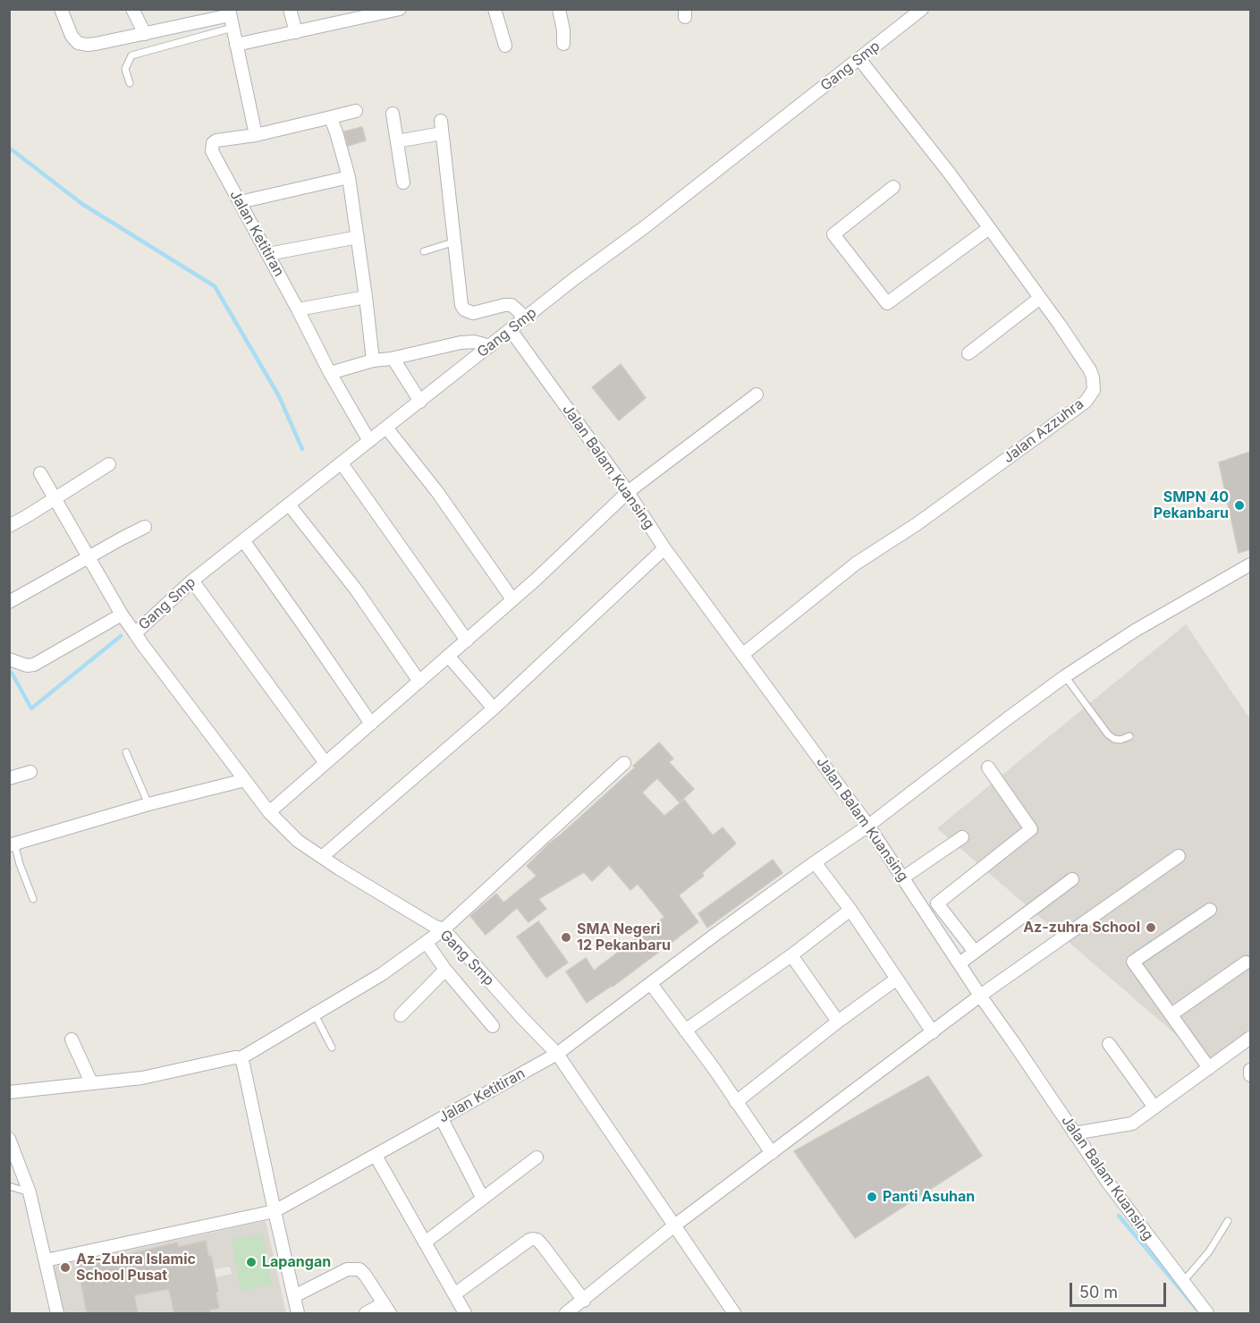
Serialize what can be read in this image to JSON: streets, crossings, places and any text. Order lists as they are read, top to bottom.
{
  "streets": {
    "street": [
      "Gang Smp",
      "Jalan Ketitiran",
      "Jalan Azzuhra",
      "Jalan Balam Kuansing"
    ]
  },
  "crossings": [
    ["Gang Smp", "Jalan Ketitiran"],
    ["Gang Smp", "Jalan Azzuhra"],
    ["Gang Smp", "Jalan Balam Kuansing"],
    ["Jalan Ketitiran", "Jalan Balam Kuansing"],
    ["Jalan Azzuhra", "Jalan Balam Kuansing"]
  ],
  "places": [
    "SMPN 40 Pekanbaru",
    "Az-zuhra School",
    "SMA Negeri 12 Pekanbaru",
    "Panti Asuhan",
    "Lapangan",
    "Az-Zuhra Islamic School Pusat"
  ],
  "scale_bar": "50 m"
}
